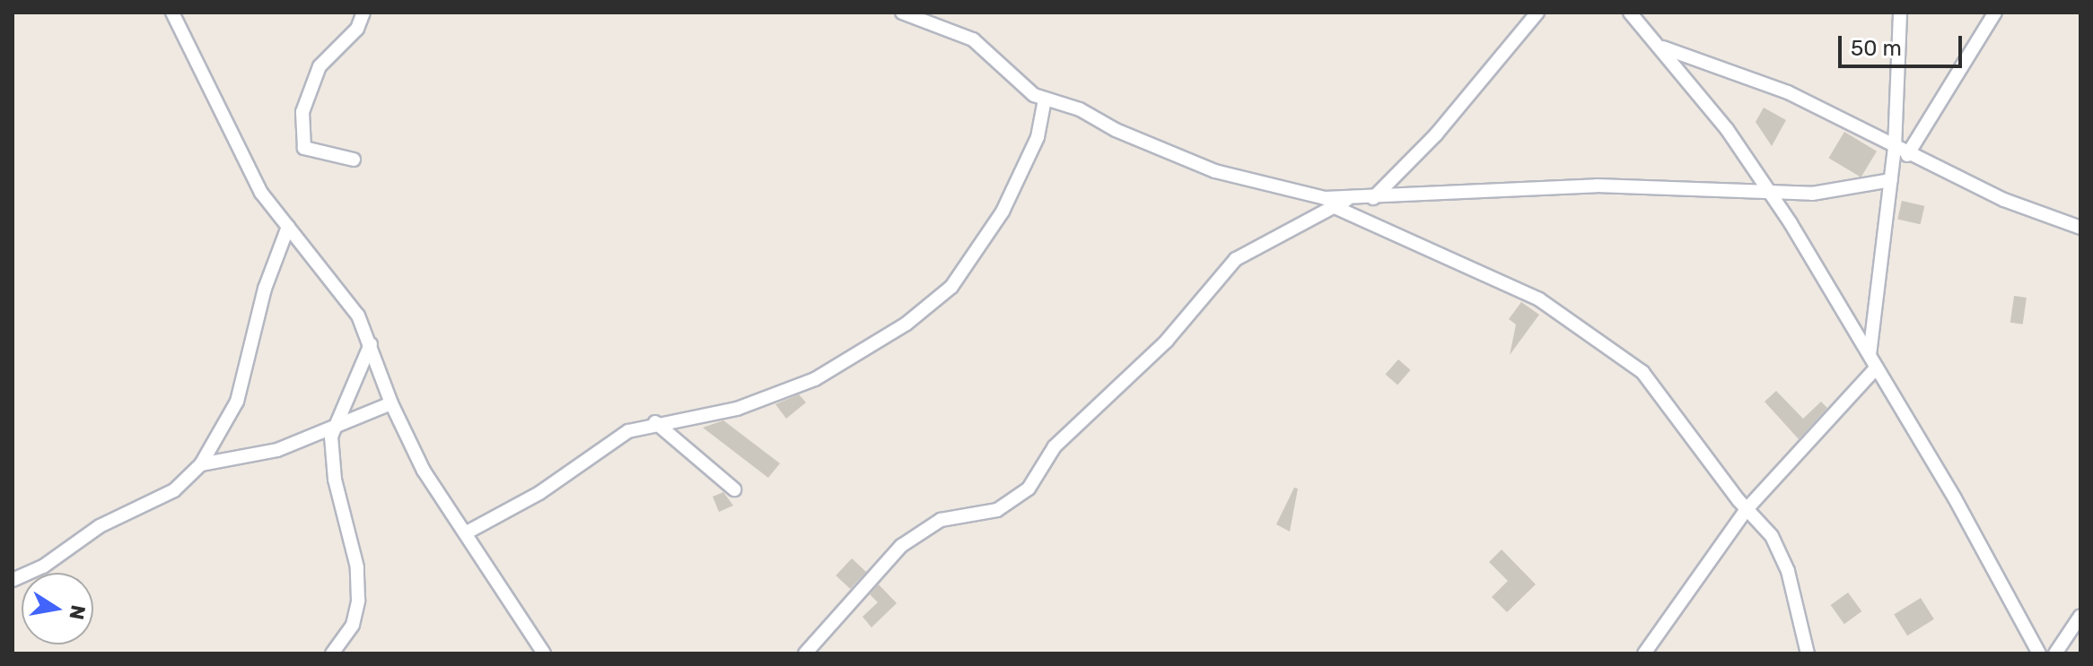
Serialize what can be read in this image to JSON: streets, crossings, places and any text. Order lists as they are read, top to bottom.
{
  "scale_bar": "50 m",
  "north": "right"
}
